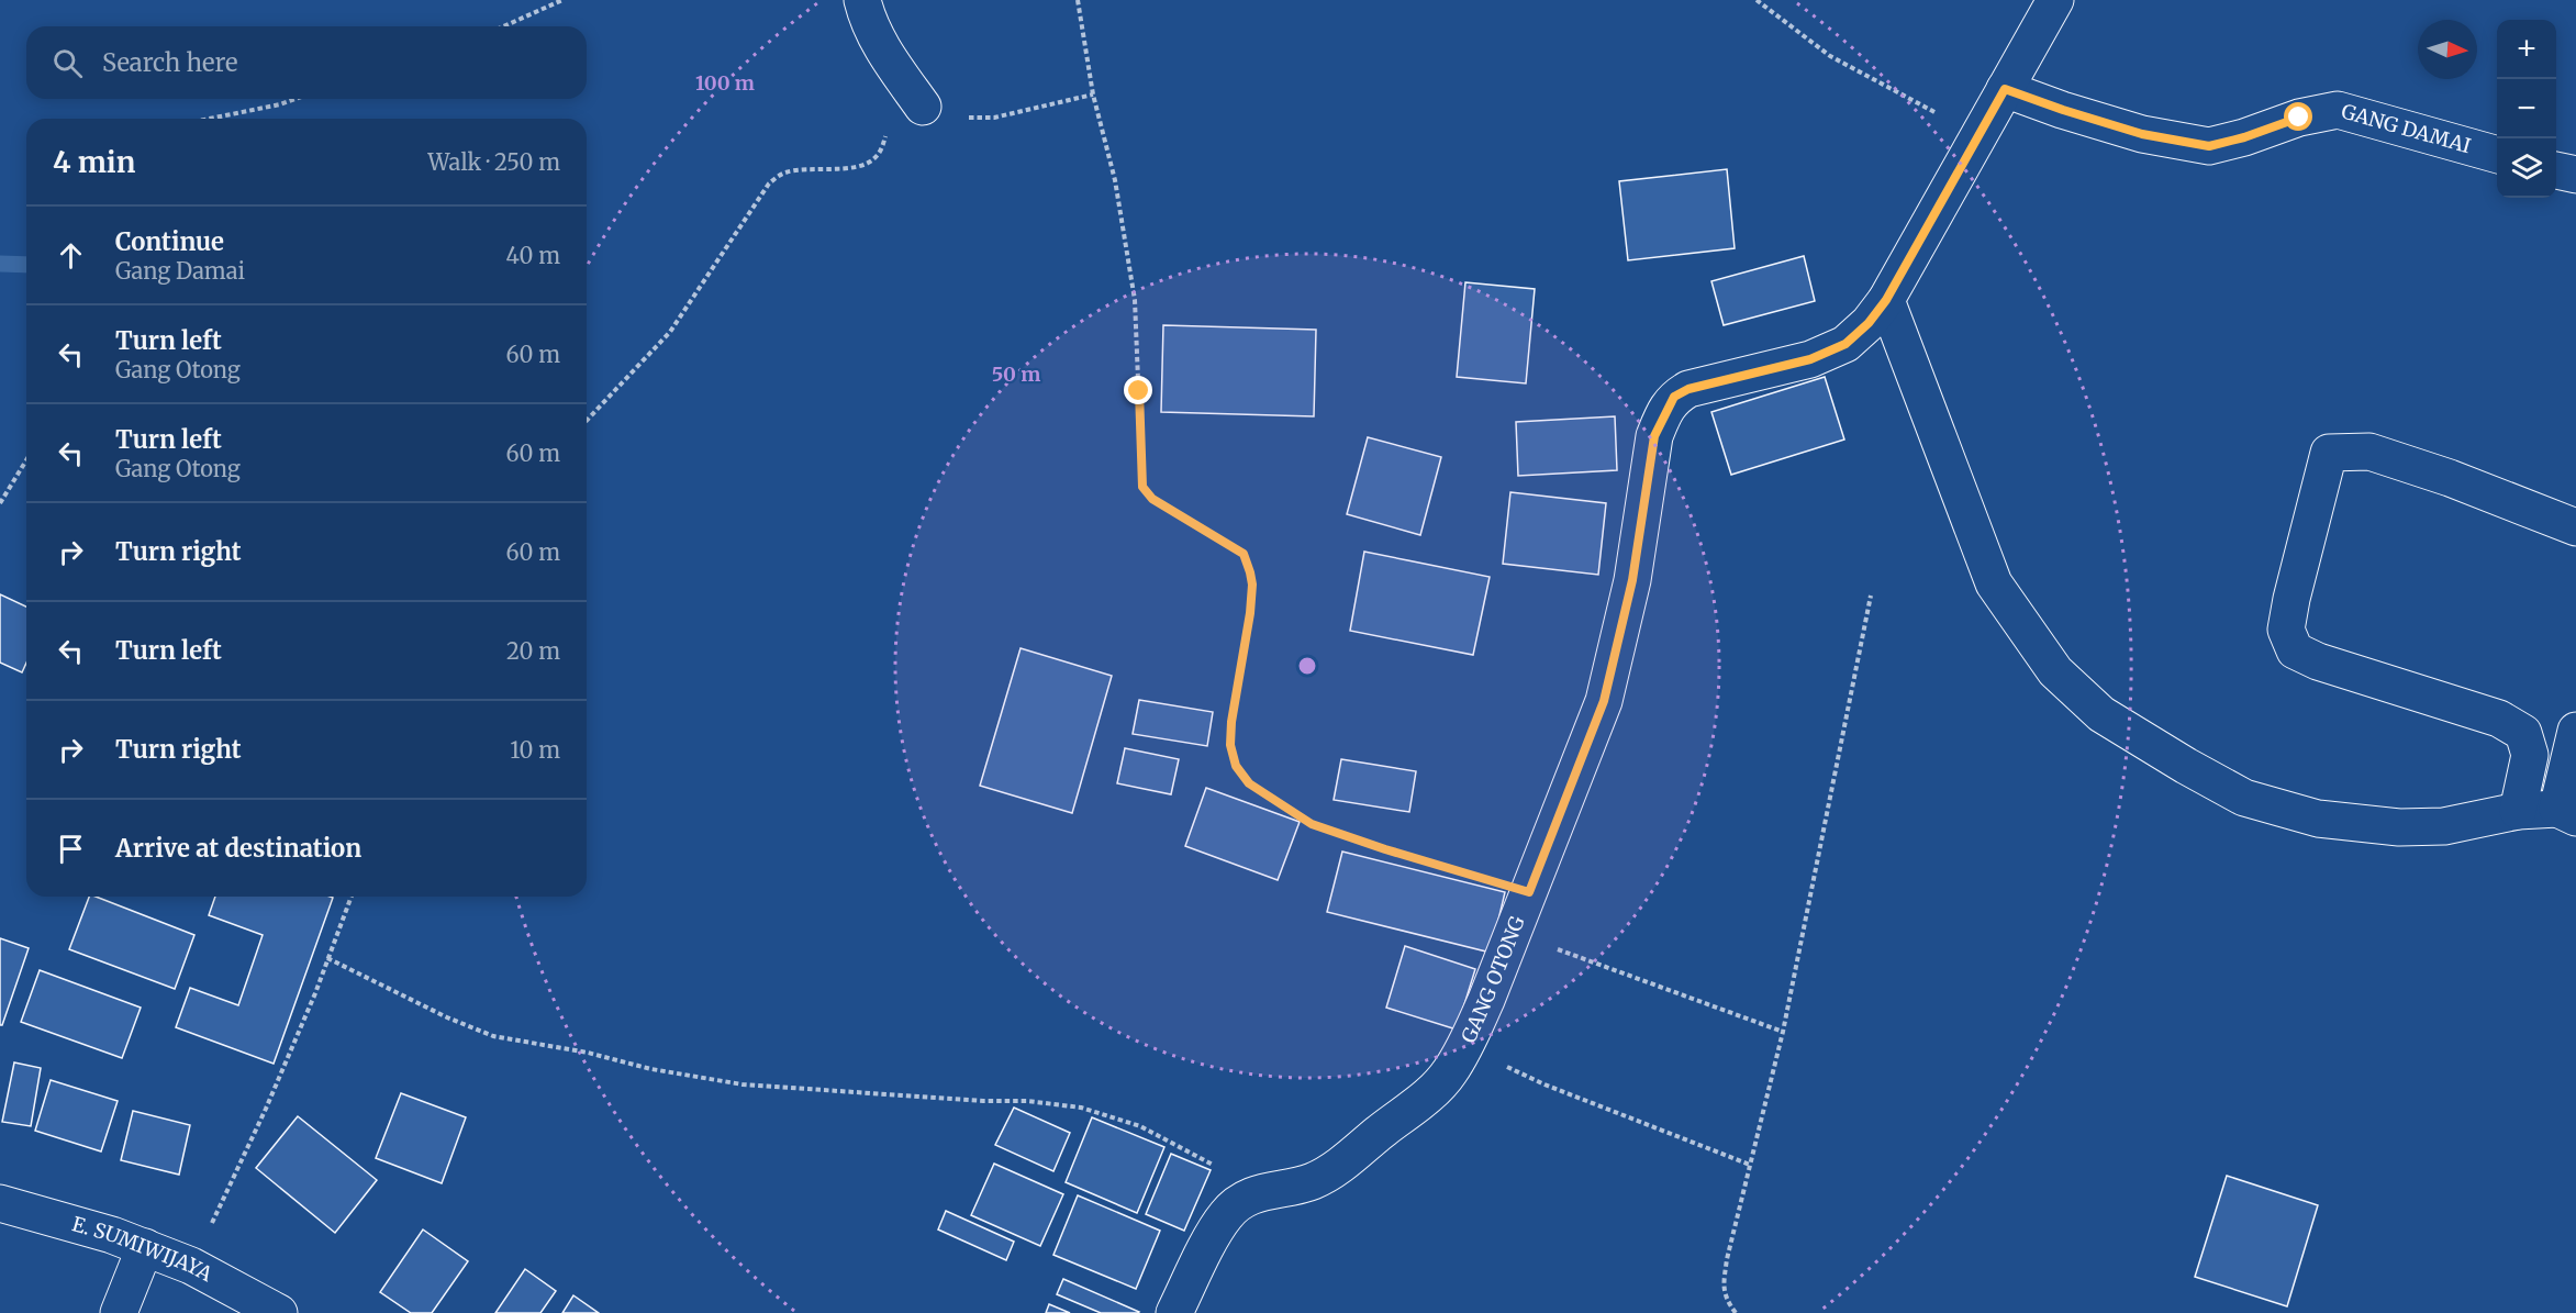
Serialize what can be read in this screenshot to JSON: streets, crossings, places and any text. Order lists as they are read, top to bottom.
{
  "streets": {
    "street": ["GANG DAMAI", "GANG OTONG", "E. SUMIWIJAYA"]
  },
  "crossings": [
    ["GANG DAMAI", "GANG OTONG"]
  ],
  "north": "right",
  "page": {
    "map_buttons": ["+", "−"],
    "search": "Search here",
    "heading": ["4 min", "Walk · 250 m"],
    "list": [
      ["Continue", "Gang Damai", "40 m"],
      ["Turn left", "Gang Otong", "60 m"],
      ["Turn left", "Gang Otong", "60 m"],
      ["Turn right", "60 m"],
      ["Turn left", "20 m"],
      ["Turn right", "10 m"],
      "Arrive at destination"
    ]
  },
  "rings": ["100 m", "50 m"]
}
